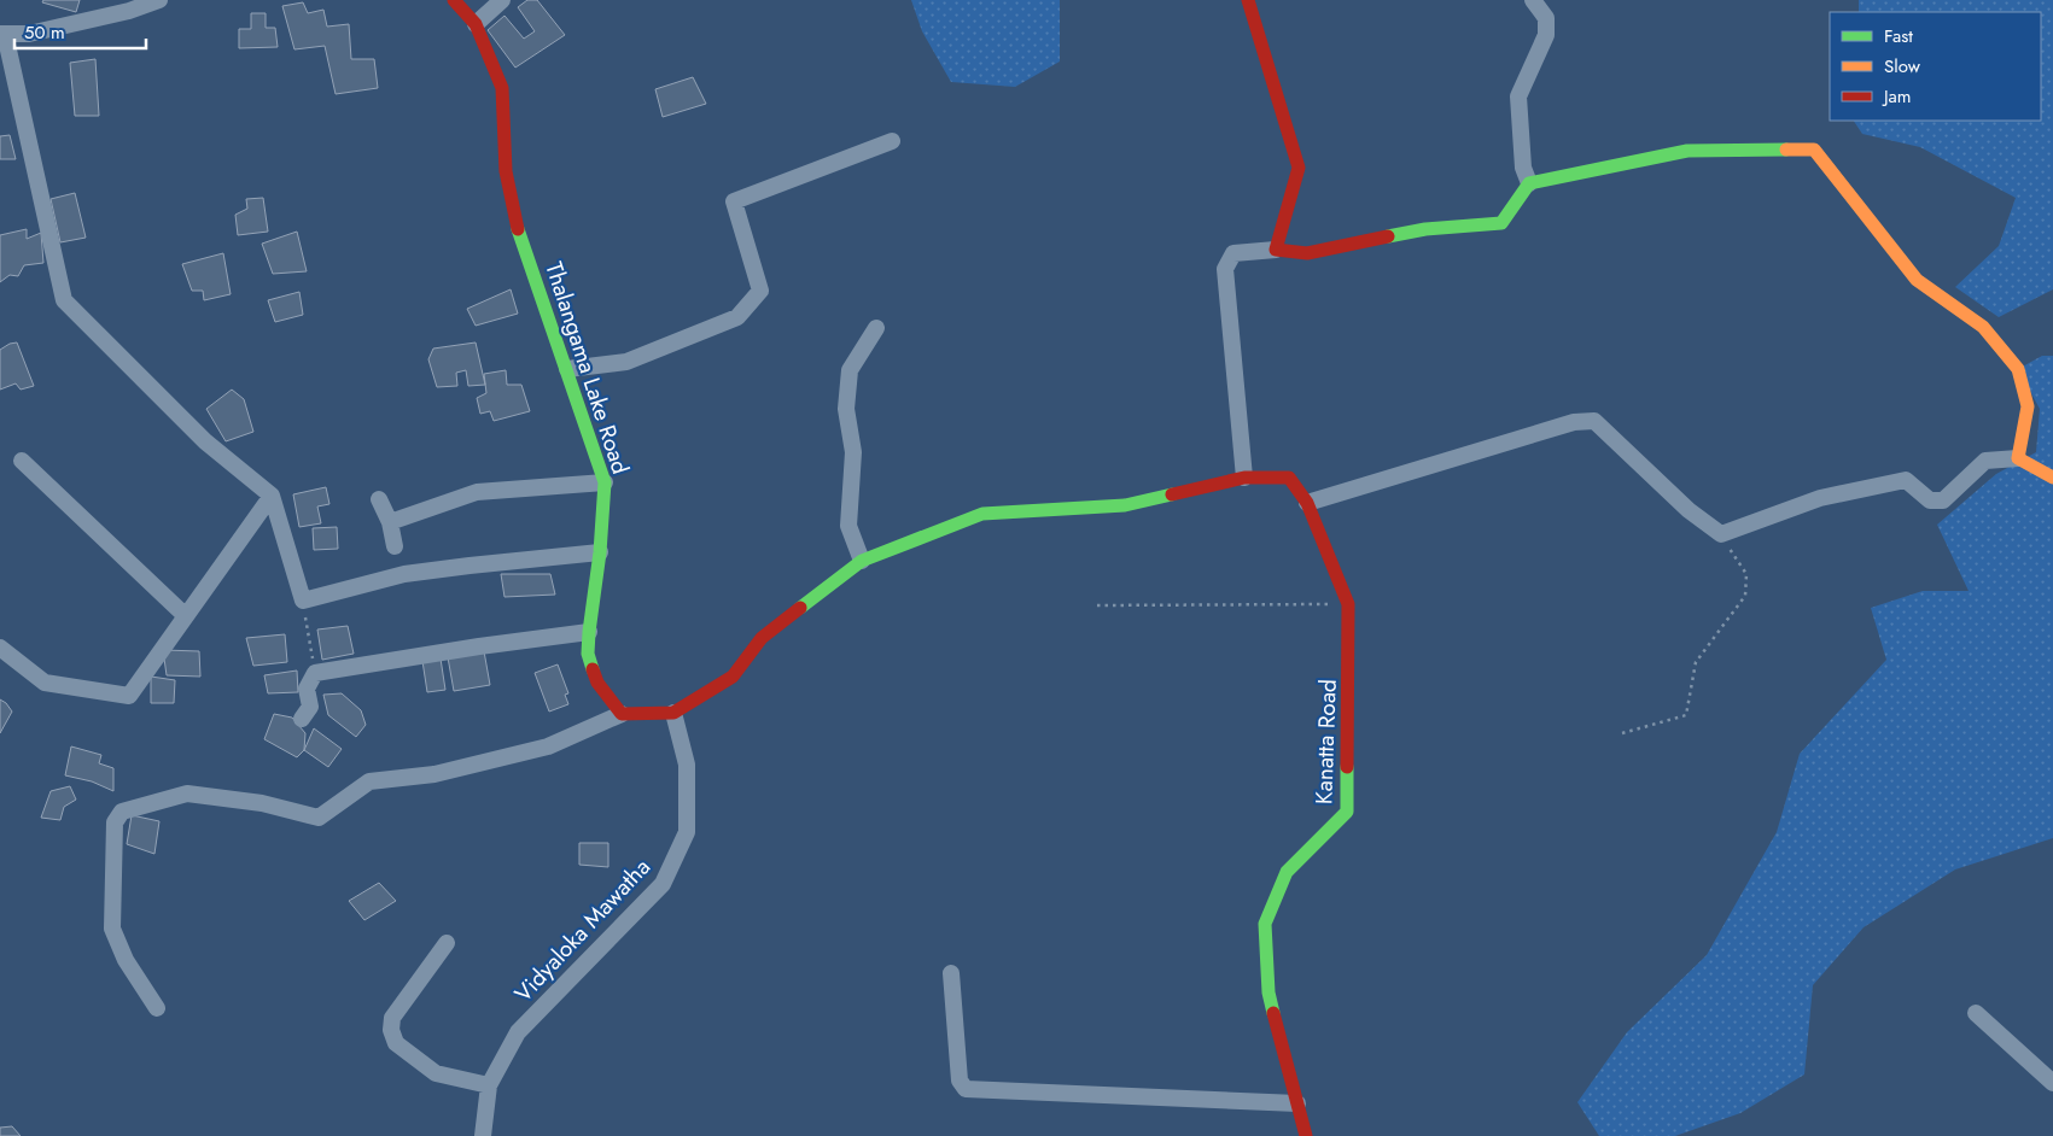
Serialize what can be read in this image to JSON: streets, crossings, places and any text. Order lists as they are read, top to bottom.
{
  "streets": {
    "street": ["Thalangama Lake Road", "Kanatta Road", "Vidyaloka Mawatha"]
  },
  "legend": ["Fast", "Slow", "Jam"],
  "scale_bar": "50 m"
}
